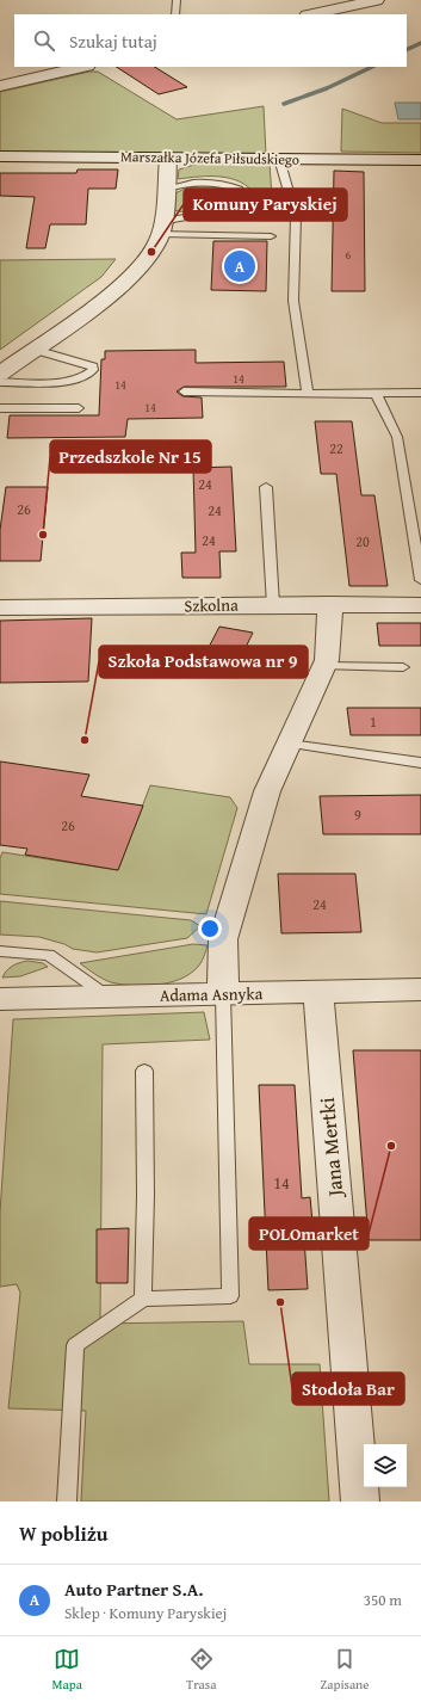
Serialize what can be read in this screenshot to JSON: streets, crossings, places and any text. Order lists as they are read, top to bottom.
{
  "streets": {
    "street": [
      "Marszałka Józefa Piłsudskiego",
      "Szkolna",
      "Adama Asnyka",
      "Jana Mertki"
    ]
  },
  "crossings": [
    ["Adama Asnyka", "Jana Mertki"]
  ],
  "places": [
    "Komuny Paryskiej",
    "Przedszkole Nr 15",
    "Szkoła Podstawowa nr 9",
    "POLOmarket",
    "Stodoła Bar"
  ],
  "house_numbers": [
    "6",
    "14",
    "14",
    "14",
    "22",
    "24",
    "26",
    "24",
    "24",
    "20",
    "1",
    "9",
    "26",
    "24",
    "14"
  ],
  "page": {
    "search": "Szukaj tutaj",
    "pins": "A",
    "heading": "W pobliżu",
    "list": [
      {
        "mark": "A",
        "name": "Auto Partner S.A.",
        "note": "Sklep · Komuny Paryskiej",
        "value": "350 m"
      }
    ],
    "nav": ["Mapa", "Trasa", "Zapisane"]
  }
}
